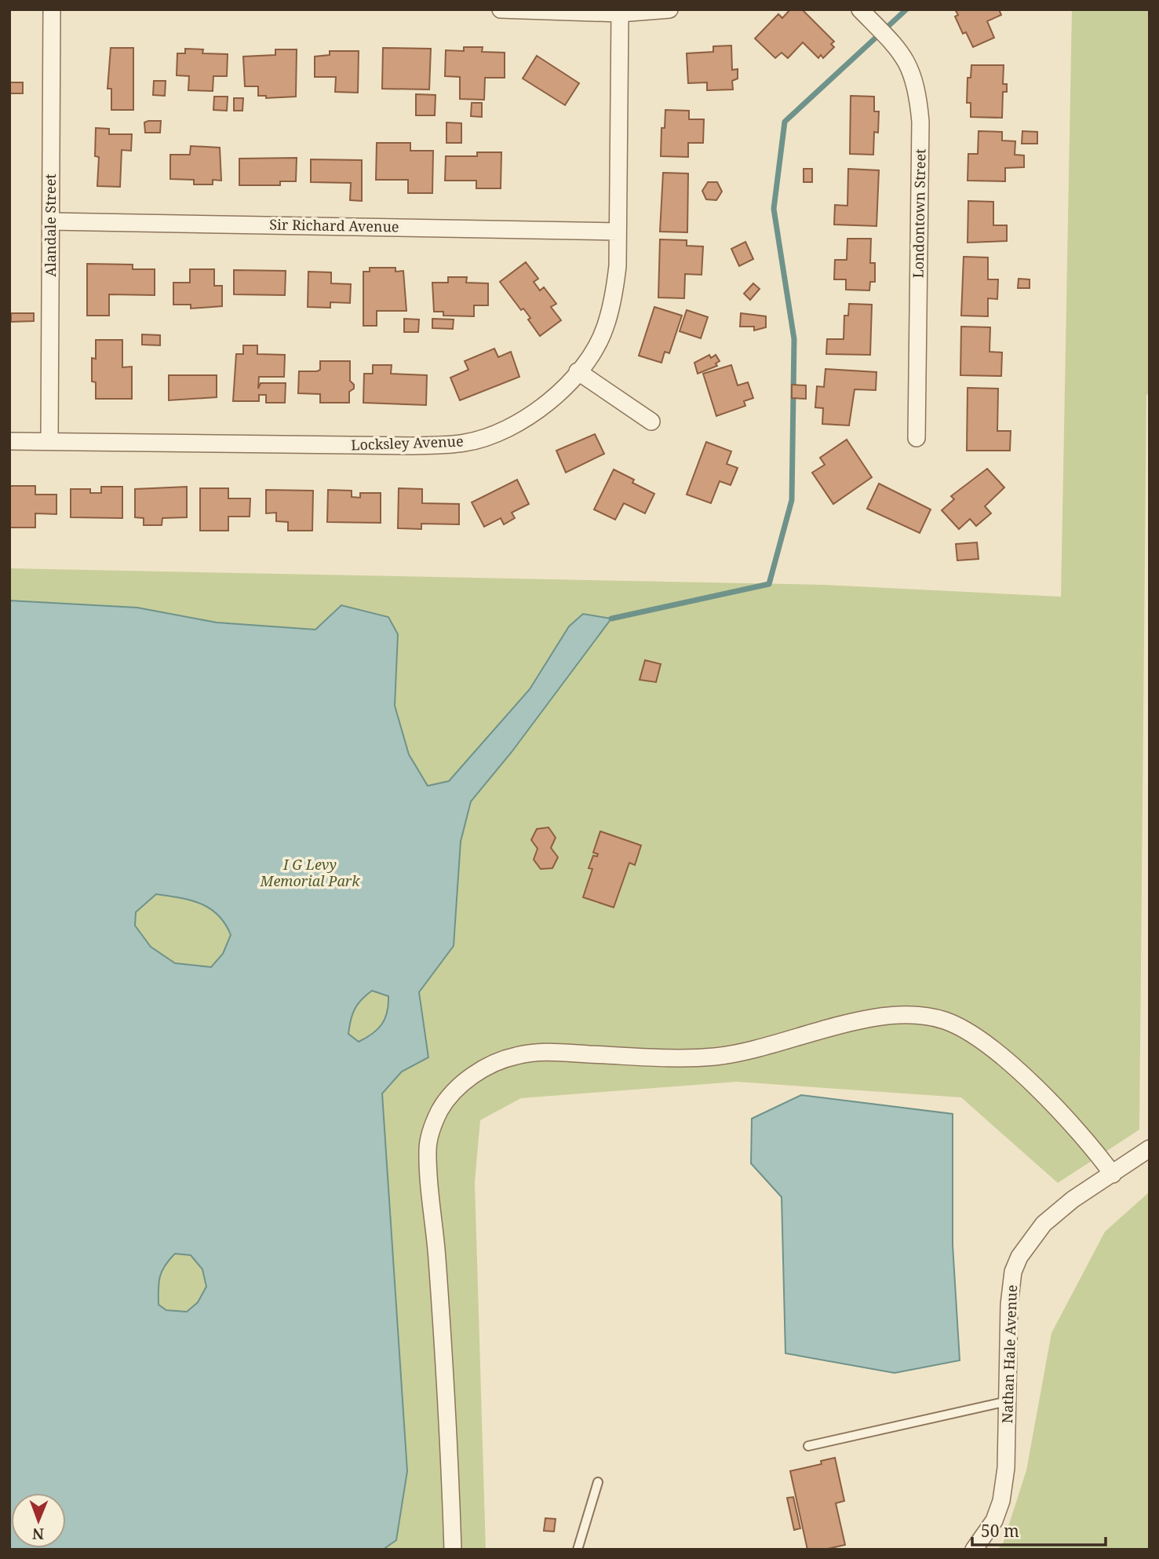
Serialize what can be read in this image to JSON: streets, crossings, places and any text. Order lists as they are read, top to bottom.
{
  "streets": {
    "street": [
      "Londontown Street",
      "Alandale Street",
      "Sir Richard Avenue",
      "Locksley Avenue",
      "Nathan Hale Avenue"
    ]
  },
  "crossings": [
    ["Alandale Street", "Sir Richard Avenue"],
    ["Alandale Street", "Locksley Avenue"],
    ["Sir Richard Avenue", "Locksley Avenue"]
  ],
  "parks": ["I G Levy Memorial Park"],
  "scale_bar": "50 m",
  "north": "bottom"
}
